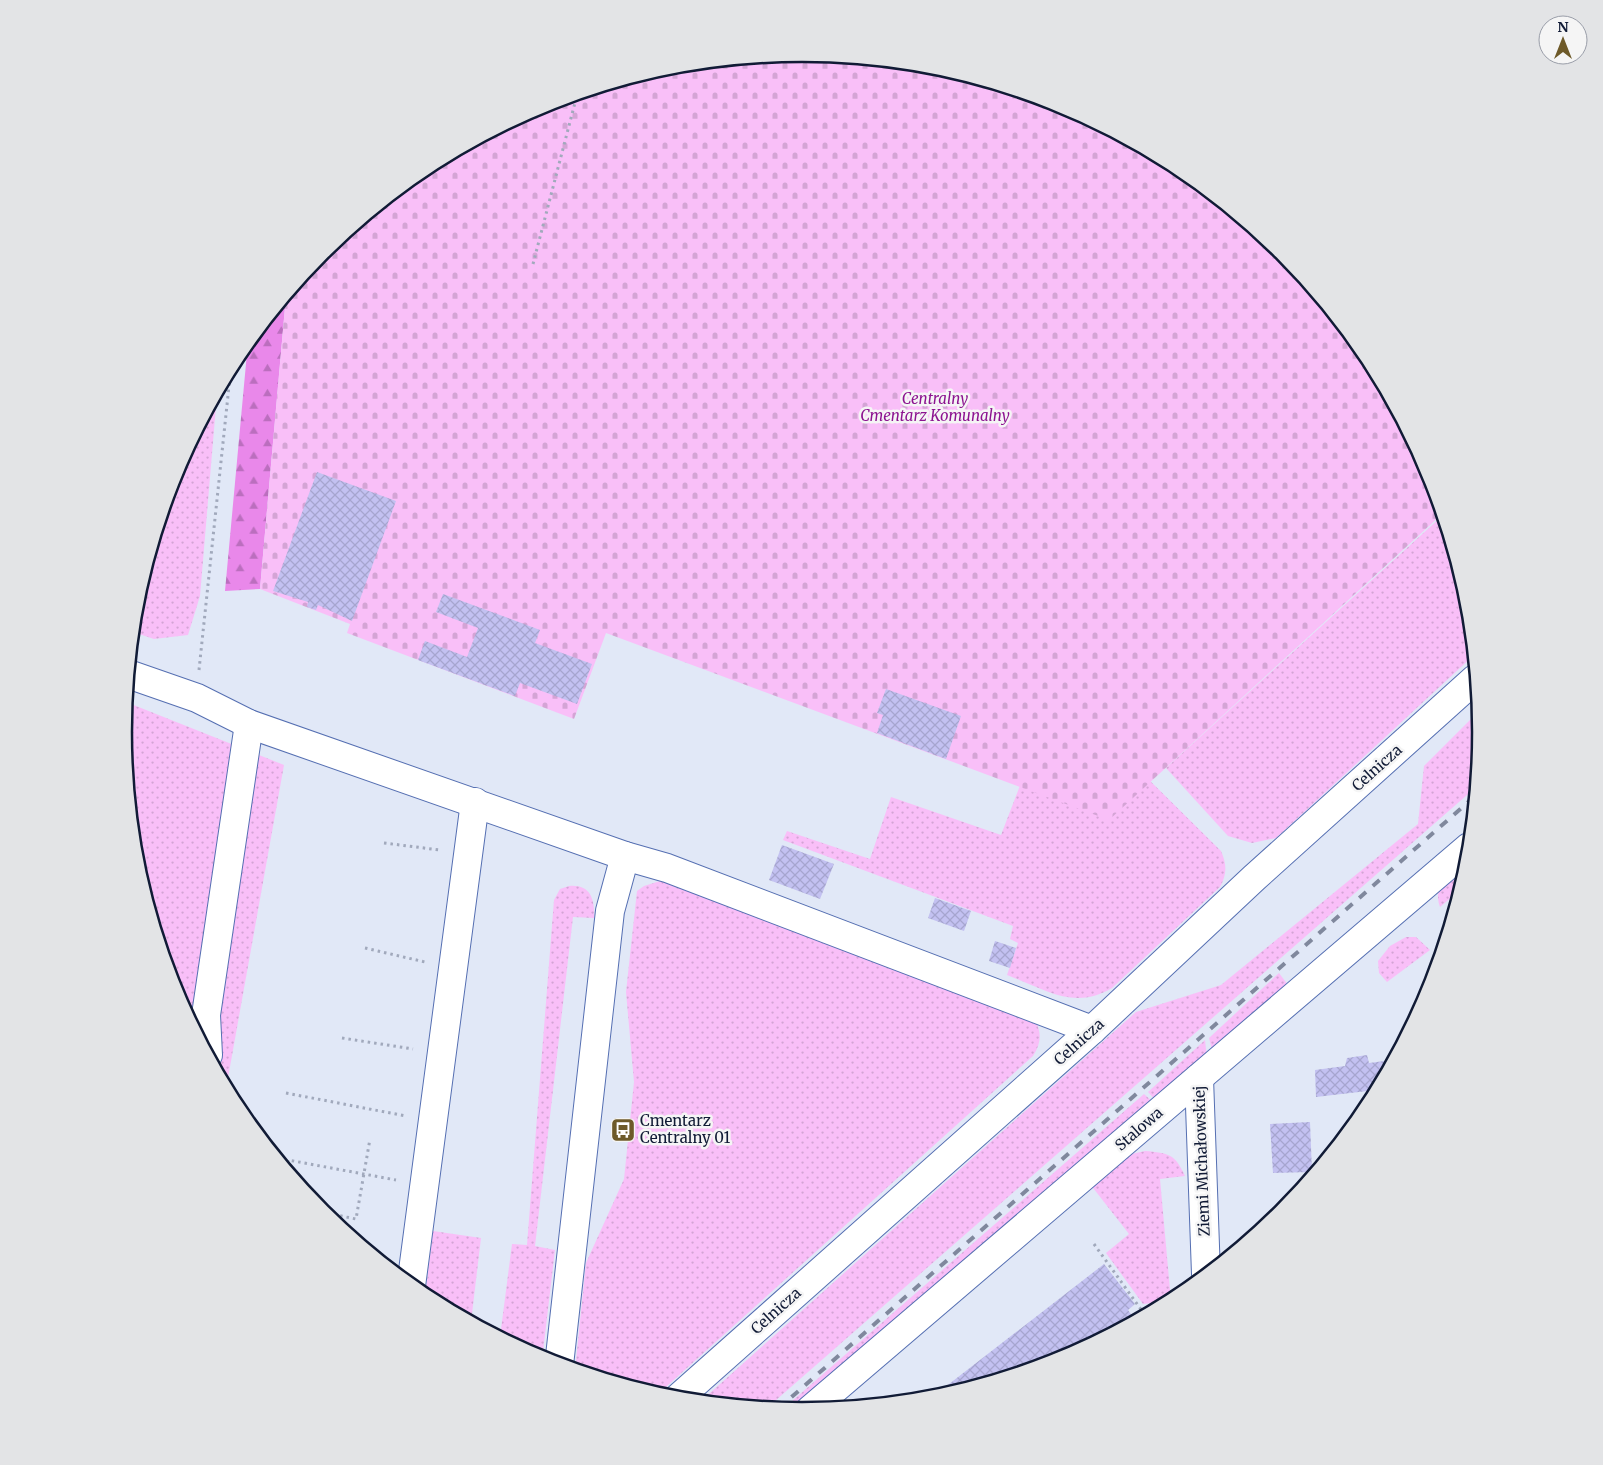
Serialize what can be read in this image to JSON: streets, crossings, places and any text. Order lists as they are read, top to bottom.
{
  "streets": {
    "street": ["Celnicza", "Stalowa", "Ziemi Michałowskiej"]
  },
  "crossings": [
    ["Stalowa", "Ziemi Michałowskiej"]
  ],
  "parks": ["Centralny Cmentarz Komunalny"],
  "places": {
    "bus stop": ["Cmentarz Centralny 01"]
  },
  "north": "top"
}
